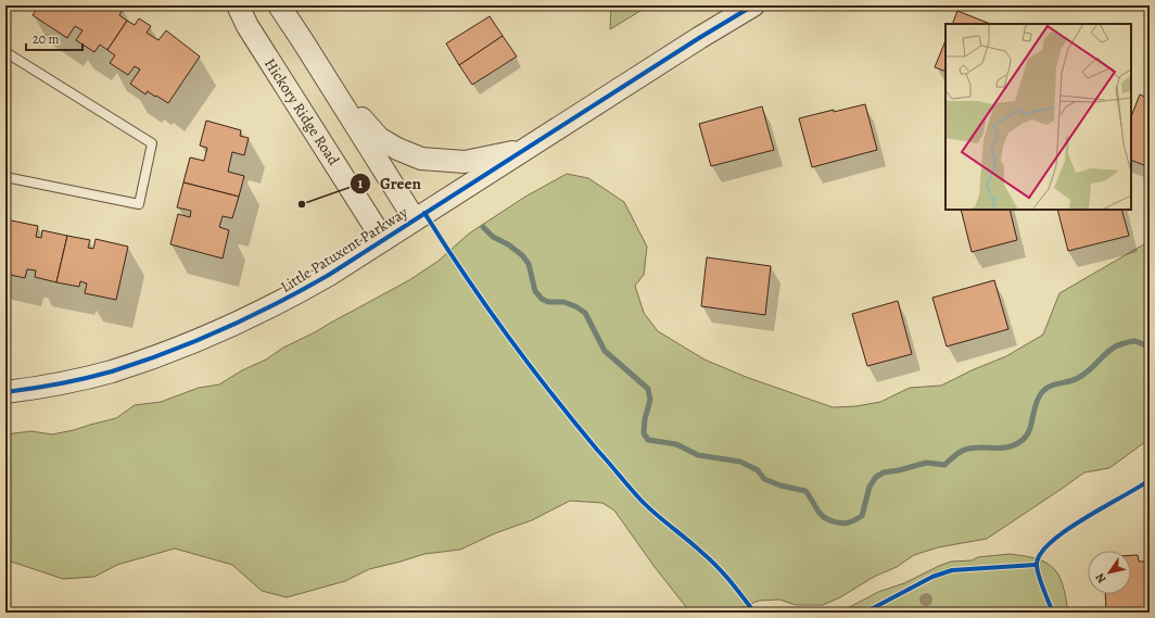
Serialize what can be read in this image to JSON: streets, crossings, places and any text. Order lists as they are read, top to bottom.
{
  "streets": {
    "street": ["Hickory Ridge Road", "Little Patuxent Parkway"]
  },
  "crossings": [
    ["Hickory Ridge Road", "Little Patuxent Parkway"]
  ],
  "places": ["Green"],
  "scale_bar": "20 m",
  "north": "bottom left"
}
